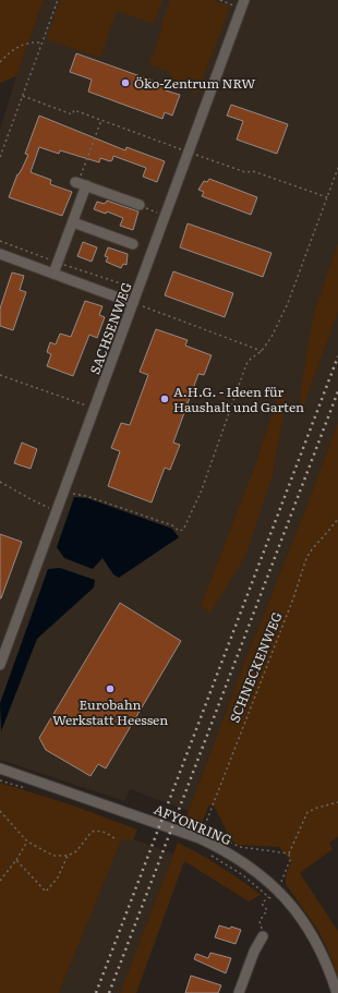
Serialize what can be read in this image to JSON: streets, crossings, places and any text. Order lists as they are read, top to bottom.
{
  "streets": {
    "street": ["SACHSENWEG", "AFYONRING"],
    "path": ["SCHNECKENWEG"]
  },
  "crossings": [
    ["SCHNECKENWEG", "AFYONRING"]
  ],
  "places": ["Öko-Zentrum NRW", "A.H.G. - Ideen für Haushalt und Garten", "Eurobahn Werkstatt Heessen"]
}
